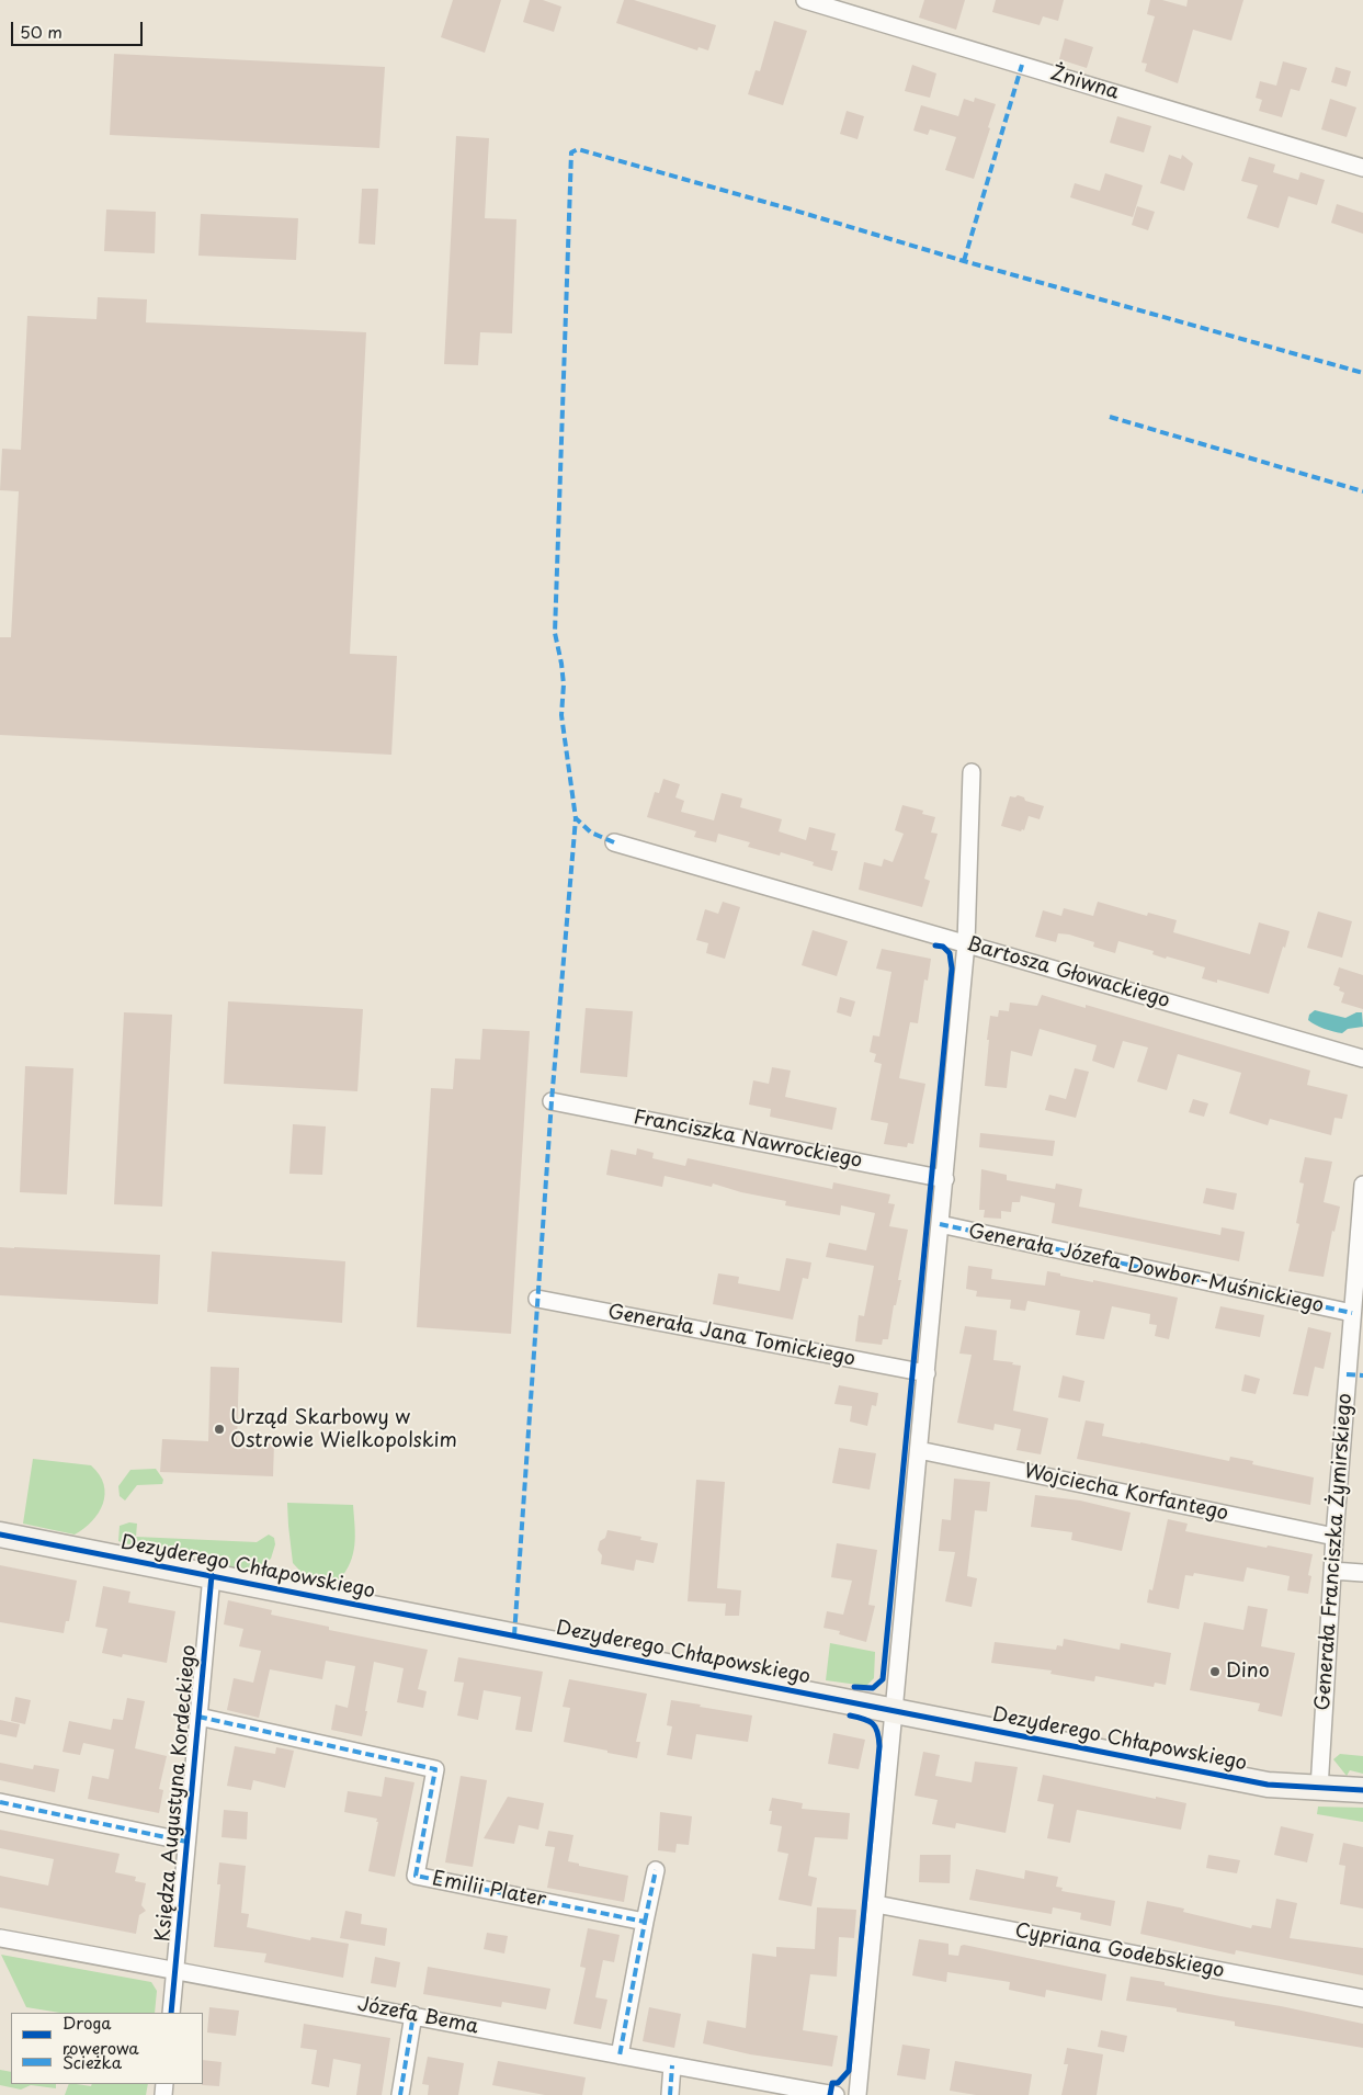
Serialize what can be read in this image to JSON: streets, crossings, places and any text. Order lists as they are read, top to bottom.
{
  "streets": {
    "street": [
      "Żniwna",
      "Bartosza Głowackiego",
      "Franciszka Nawrockiego",
      "Generała Józefa Dowbor-Muśnickiego",
      "Generała Jana Tomickiego",
      "Wojciecha Korfantego",
      "Generała Franciszka Żymirskiego",
      "Dezyderego Chłapowskiego",
      "Księdza Augustyna Kordeckiego",
      "Emilii Plater",
      "Cypriana Godebskiego",
      "Józefa Bema"
    ]
  },
  "crossings": [
    ["Generała Józefa Dowbor-Muśnickiego", "Generała Franciszka Żymirskiego"],
    ["Wojciecha Korfantego", "Generała Franciszka Żymirskiego"],
    ["Generała Franciszka Żymirskiego", "Dezyderego Chłapowskiego"],
    ["Dezyderego Chłapowskiego", "Księdza Augustyna Kordeckiego"],
    ["Księdza Augustyna Kordeckiego", "Emilii Plater"],
    ["Księdza Augustyna Kordeckiego", "Józefa Bema"]
  ],
  "places": ["Urząd Skarbowy w Ostrowie Wielkopolskim", "Dino"],
  "legend": ["Droga rowerowa", "Ścieżka"],
  "scale_bar": "50 m"
}
